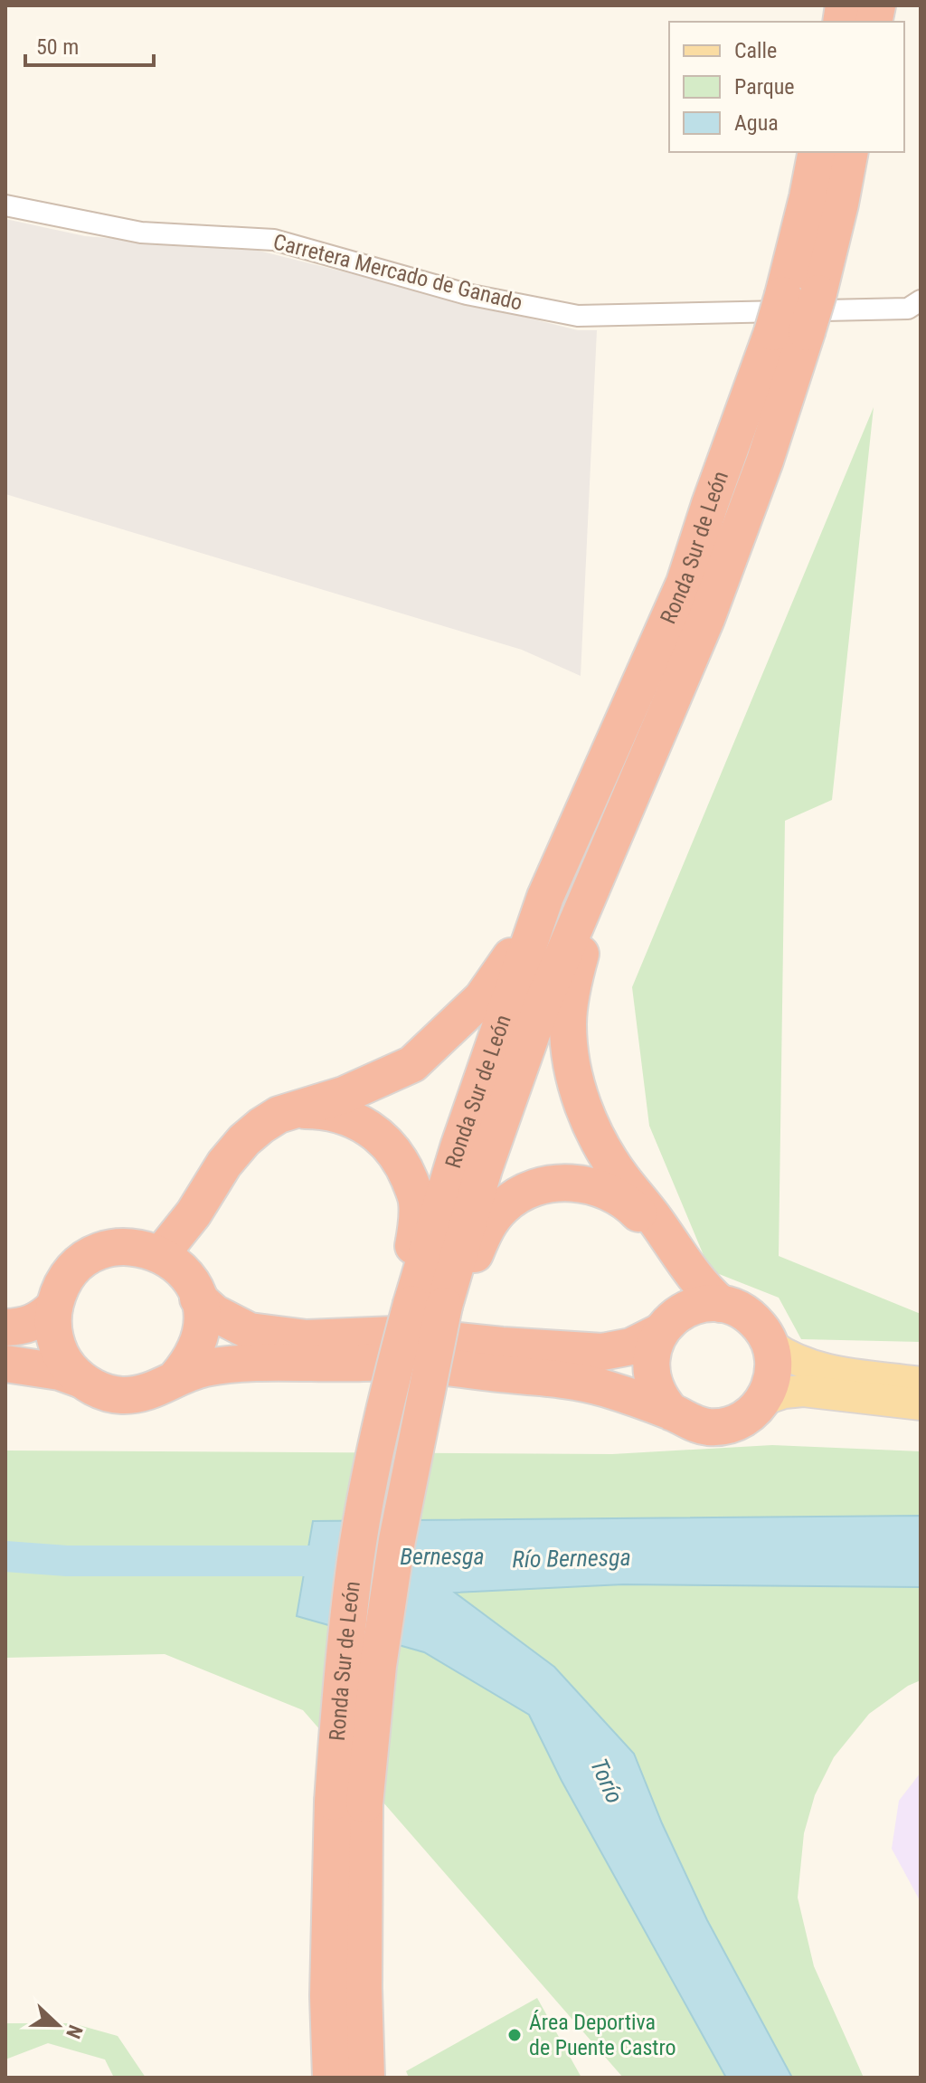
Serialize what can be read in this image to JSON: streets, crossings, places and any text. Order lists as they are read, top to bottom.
{
  "streets": {
    "highway": ["Ronda Sur de León"],
    "street": ["Carretera Mercado de Ganado"]
  },
  "water": ["Bernesga", "Río Bernesga", "Torío"],
  "places": ["Área Deportiva de Puente Castro"],
  "legend": ["Calle", "Parque", "Agua"],
  "scale_bar": "50 m",
  "north": "right"
}
